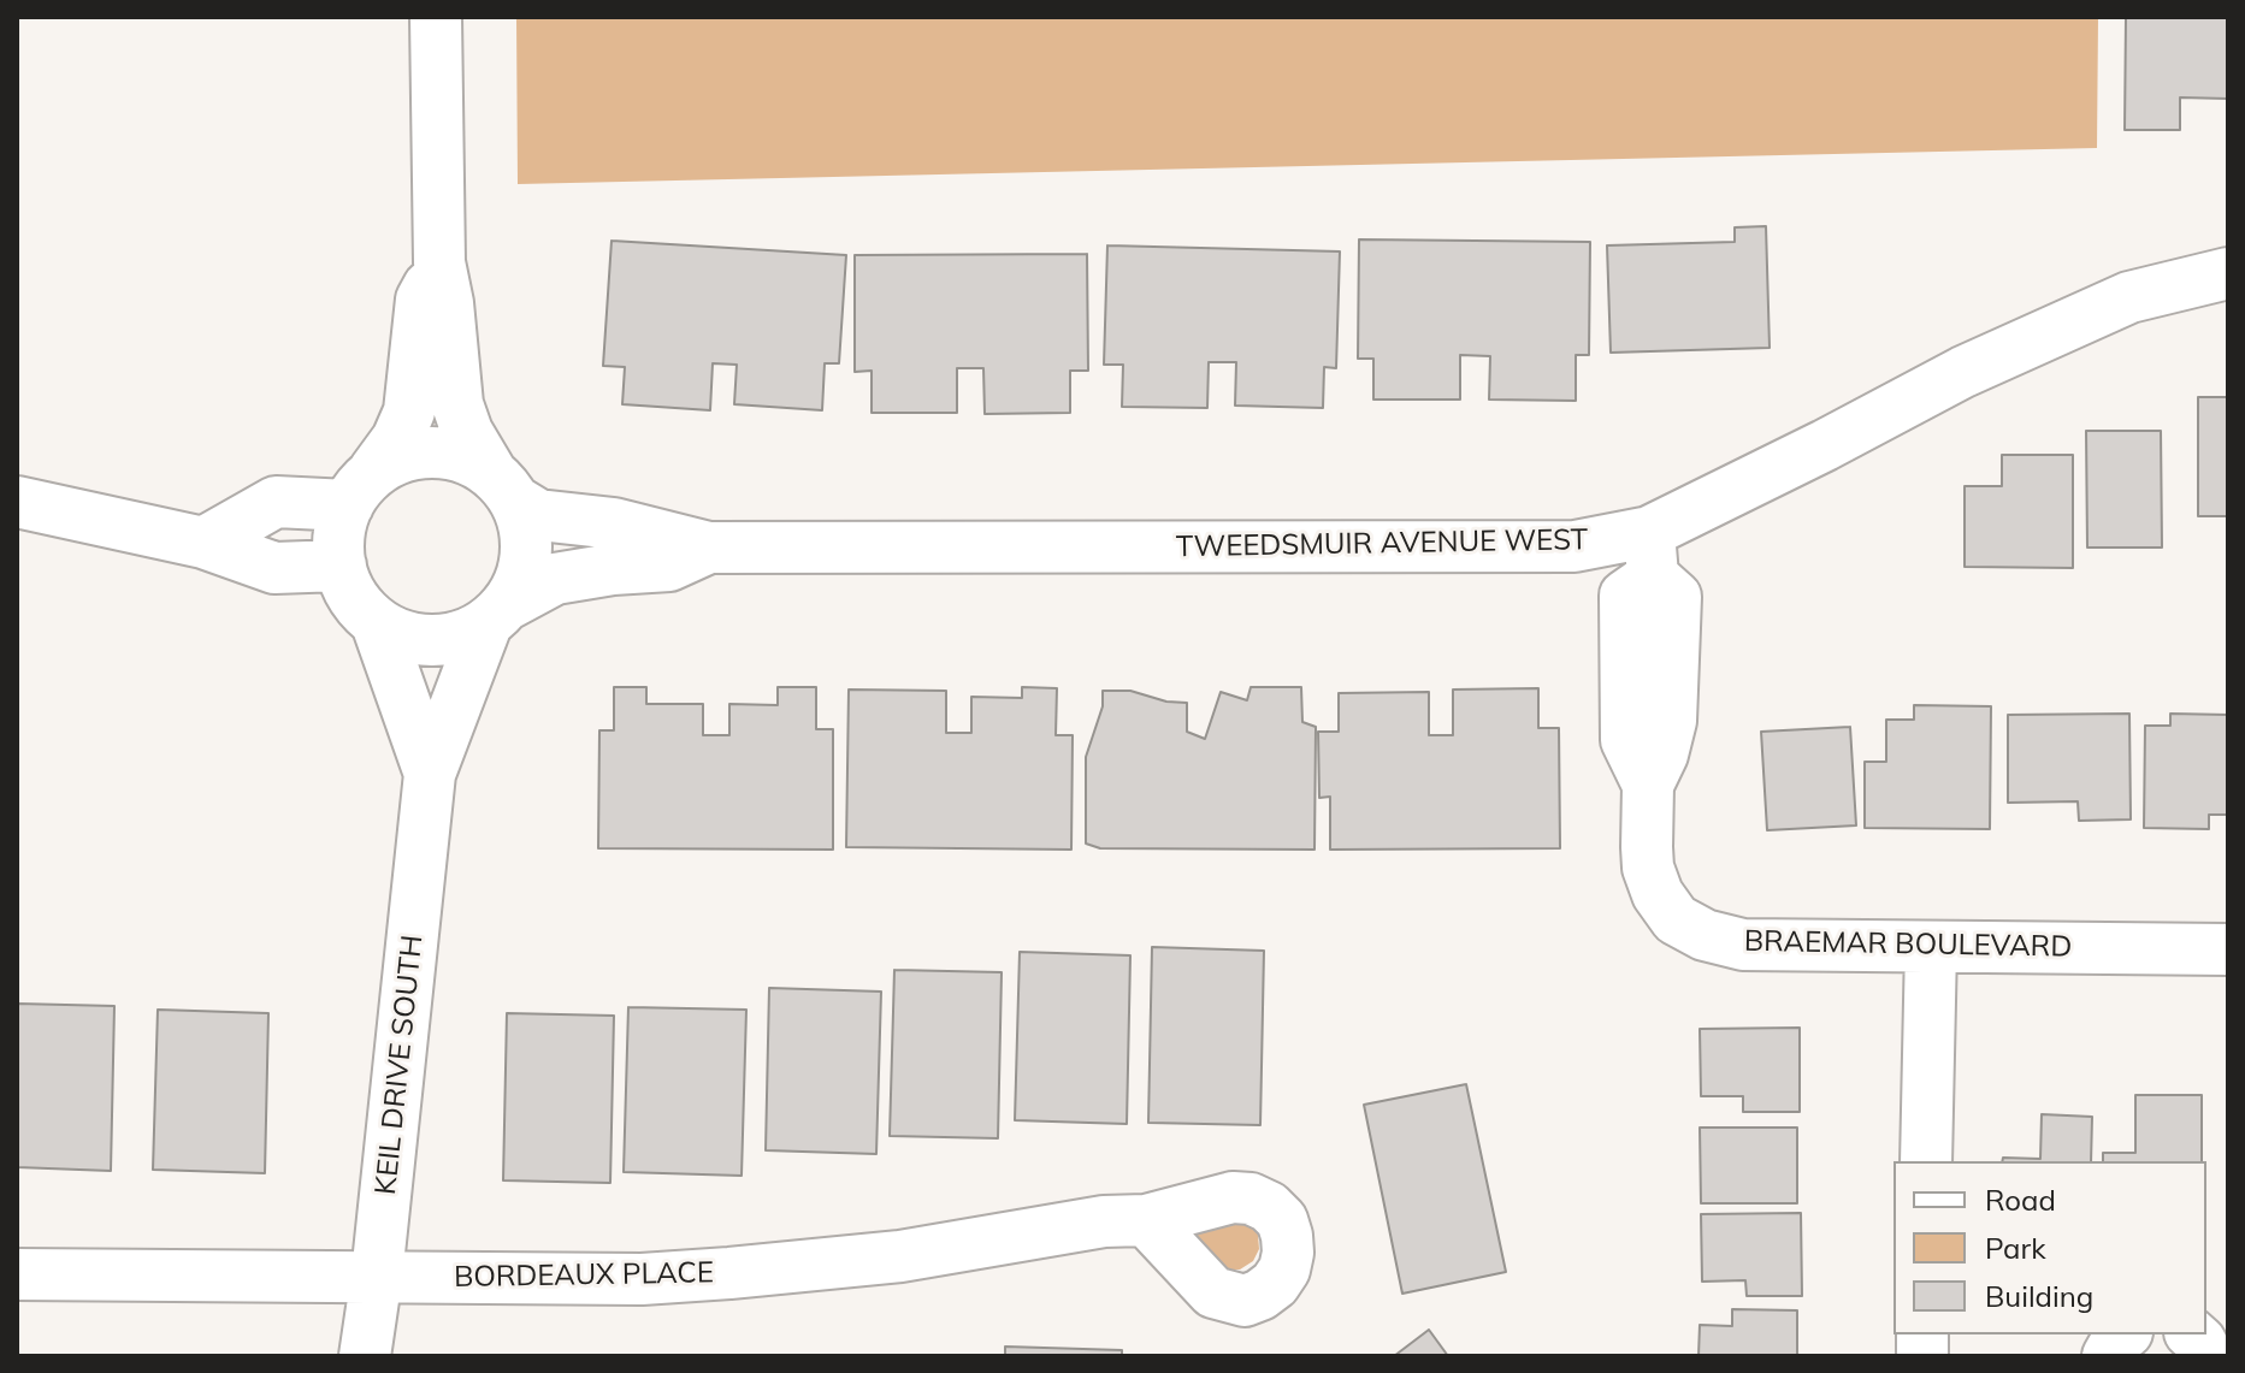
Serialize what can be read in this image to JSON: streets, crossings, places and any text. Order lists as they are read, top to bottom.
{
  "streets": {
    "street": [
      "TWEEDSMUIR AVENUE WEST",
      "BRAEMAR BOULEVARD",
      "KEIL DRIVE SOUTH",
      "BORDEAUX PLACE"
    ]
  },
  "crossings": [
    ["TWEEDSMUIR AVENUE WEST", "BRAEMAR BOULEVARD"],
    ["TWEEDSMUIR AVENUE WEST", "KEIL DRIVE SOUTH"],
    ["KEIL DRIVE SOUTH", "BORDEAUX PLACE"]
  ],
  "legend": ["Road", "Park", "Building"]
}
